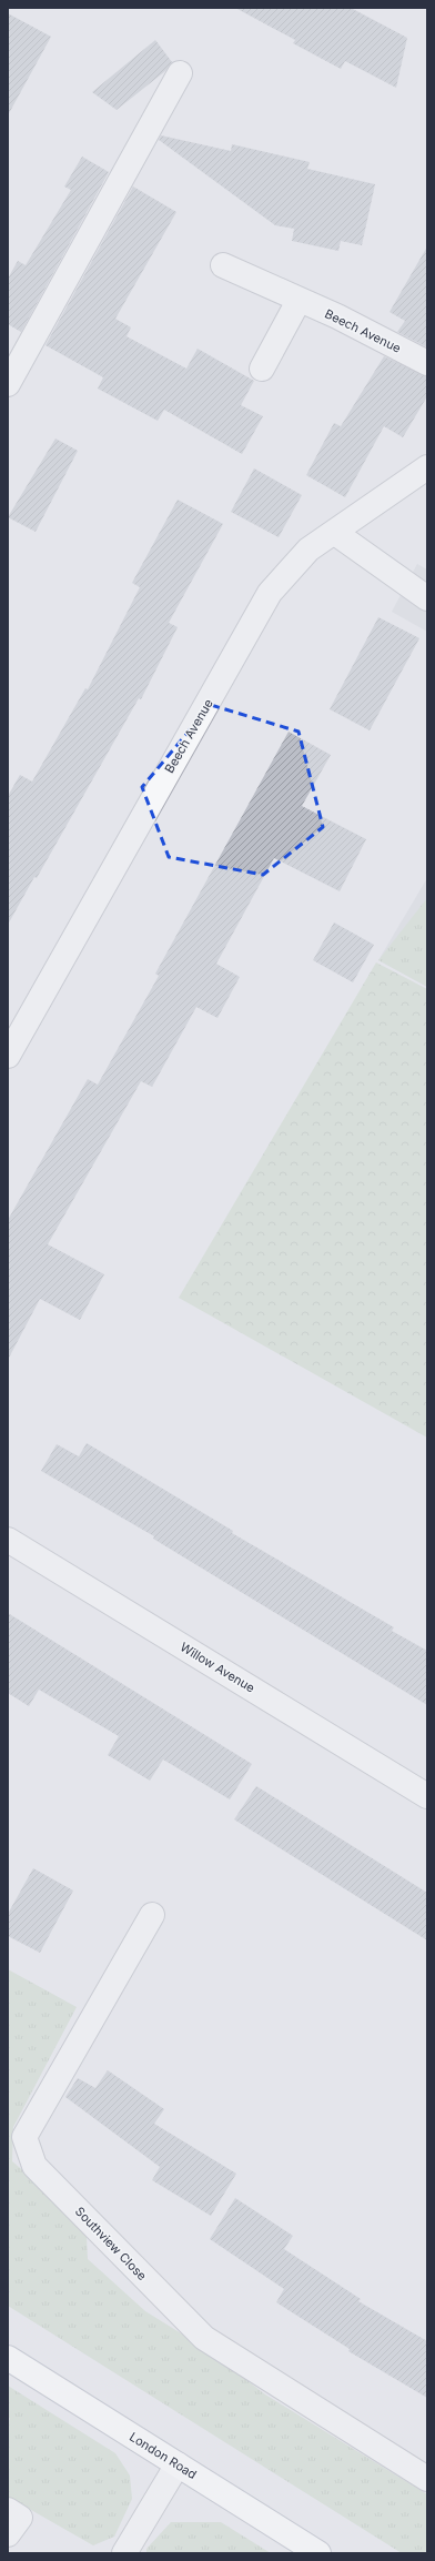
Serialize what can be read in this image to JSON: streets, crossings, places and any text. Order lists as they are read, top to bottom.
{
  "streets": {
    "main road": ["London Road"],
    "street": ["Beech Avenue", "Willow Avenue", "Southview Close"]
  }
}
